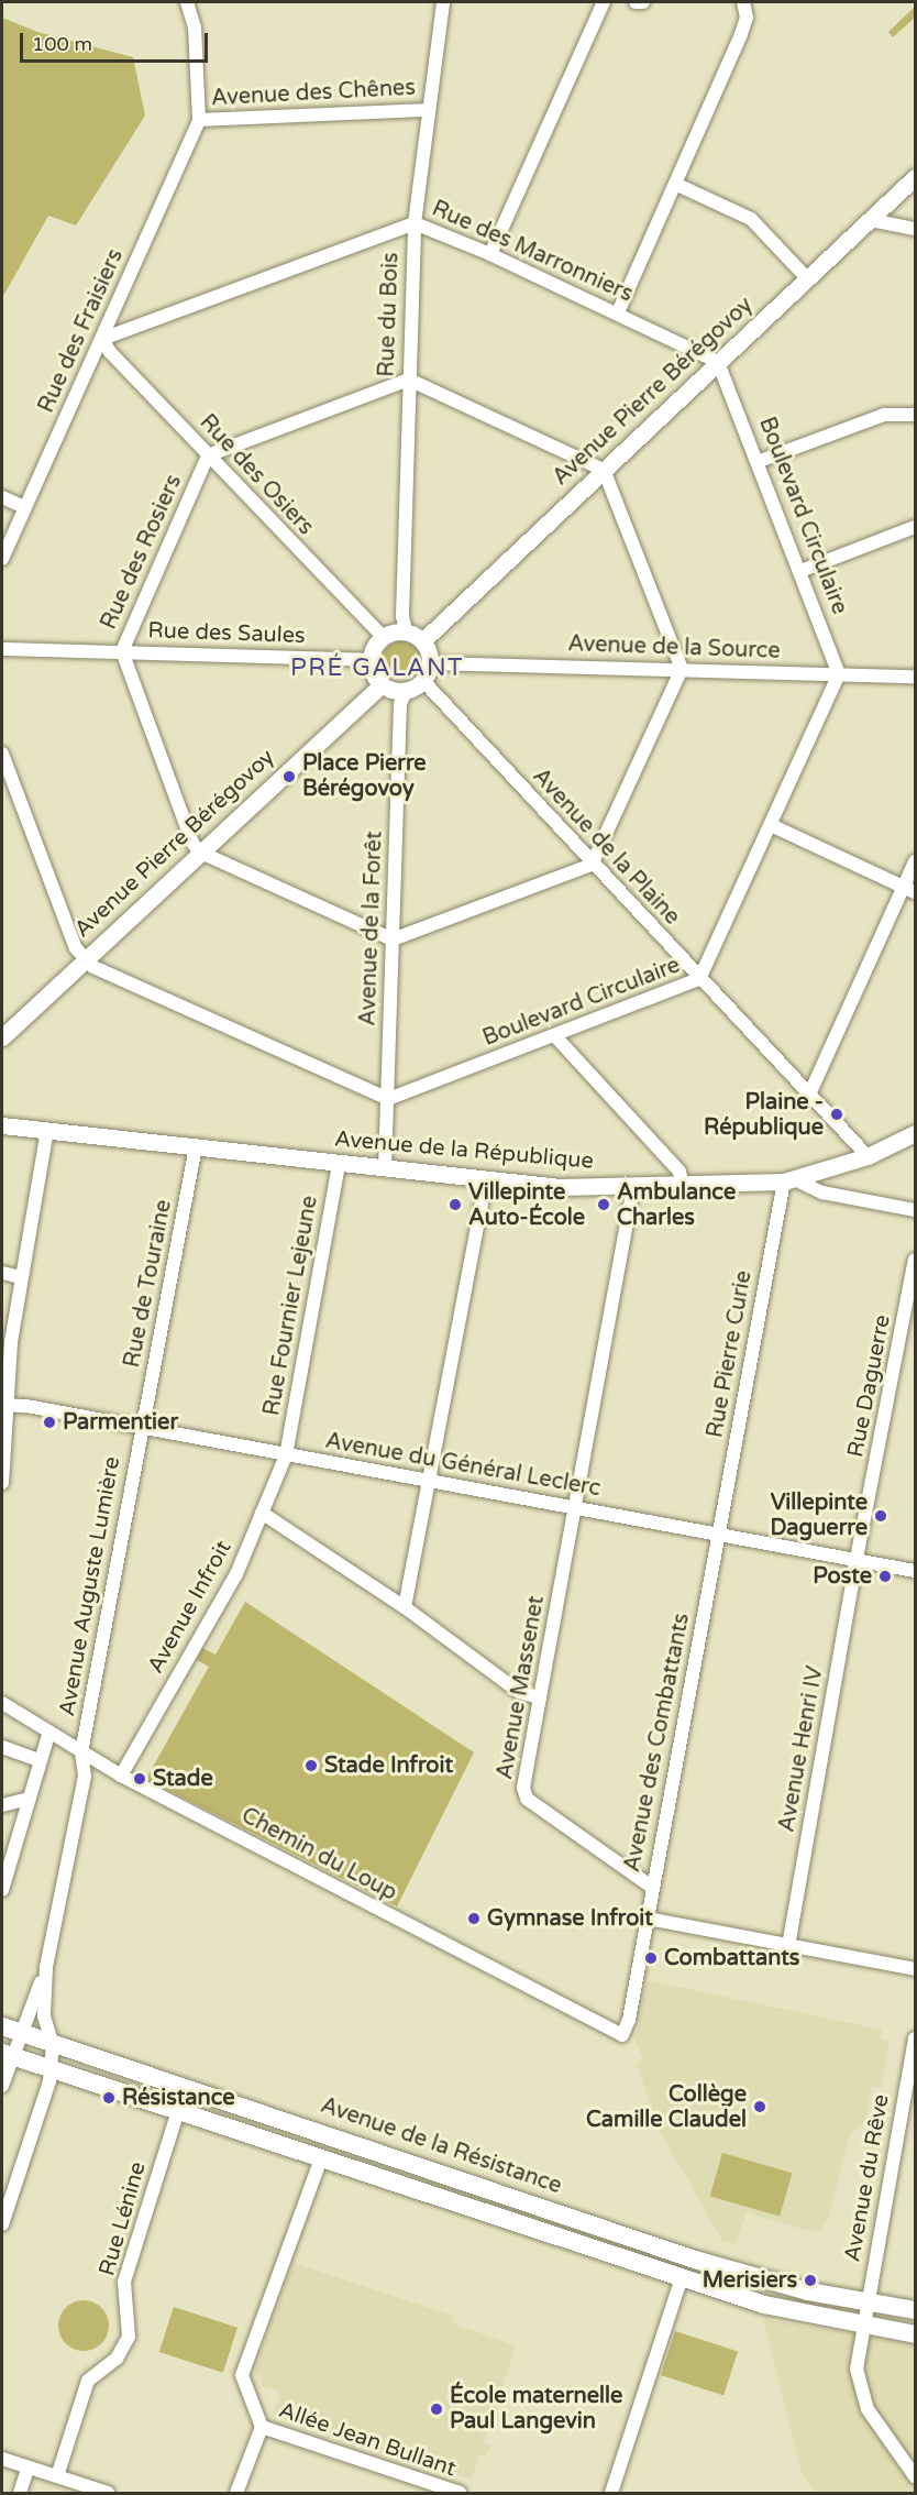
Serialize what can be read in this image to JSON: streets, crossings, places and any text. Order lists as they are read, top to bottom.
{
  "streets": {
    "main road": ["Avenue de la Résistance"],
    "street": [
      "Avenue des Chênes",
      "Rue des Marronniers",
      "Rue du Bois",
      "Rue des Fraisiers",
      "Avenue Pierre Bérégovoy",
      "Rue des Osiers",
      "Boulevard Circulaire",
      "Rue des Rosiers",
      "Rue des Saules",
      "Avenue de la Source",
      "Avenue de la Plaine",
      "Avenue de la Forêt",
      "Avenue de la République",
      "Rue de Touraine",
      "Rue Fournier Lejeune",
      "Rue Pierre Curie",
      "Rue Daguerre",
      "Avenue du Général Leclerc",
      "Avenue Auguste Lumière",
      "Avenue Infroit",
      "Avenue Massenet",
      "Avenue des Combattants",
      "Avenue Henri IV",
      "Chemin du Loup",
      "Avenue du Rêve",
      "Rue Lénine",
      "Allée Jean Bullant"
    ]
  },
  "crossings": [
    ["Avenue des Chênes", "Rue du Bois"],
    ["Avenue des Chênes", "Rue des Fraisiers"],
    ["Rue des Marronniers", "Rue du Bois"],
    ["Rue des Marronniers", "Rue des Fraisiers"],
    ["Rue des Marronniers", "Avenue Pierre Bérégovoy"],
    ["Rue des Marronniers", "Rue des Osiers"],
    ["Rue des Marronniers", "Boulevard Circulaire"],
    ["Rue du Bois", "Avenue Pierre Bérégovoy"],
    ["Rue du Bois", "Rue des Osiers"],
    ["Rue du Bois", "Rue des Saules"],
    ["Rue du Bois", "Avenue de la Source"],
    ["Rue du Bois", "Avenue de la Plaine"],
    ["Rue du Bois", "Avenue de la Forêt"],
    ["Rue des Fraisiers", "Rue des Osiers"],
    ["Avenue Pierre Bérégovoy", "Rue des Osiers"],
    ["Avenue Pierre Bérégovoy", "Boulevard Circulaire"],
    ["Avenue Pierre Bérégovoy", "Rue des Rosiers"],
    ["Avenue Pierre Bérégovoy", "Rue des Saules"],
    ["Avenue Pierre Bérégovoy", "Avenue de la Source"],
    ["Avenue Pierre Bérégovoy", "Avenue de la Plaine"],
    ["Avenue Pierre Bérégovoy", "Avenue de la Forêt"],
    ["Rue des Osiers", "Rue des Rosiers"],
    ["Rue des Osiers", "Rue des Saules"],
    ["Rue des Osiers", "Avenue de la Source"],
    ["Rue des Osiers", "Avenue de la Plaine"],
    ["Rue des Osiers", "Avenue de la Forêt"],
    ["Boulevard Circulaire", "Avenue de la Source"],
    ["Boulevard Circulaire", "Avenue de la Plaine"],
    ["Boulevard Circulaire", "Avenue de la Forêt"],
    ["Rue des Rosiers", "Rue des Saules"],
    ["Rue des Saules", "Avenue de la Source"],
    ["Rue des Saules", "Avenue de la Plaine"],
    ["Rue des Saules", "Avenue de la Forêt"],
    ["Avenue de la Source", "Avenue de la Plaine"],
    ["Avenue de la Source", "Avenue de la Forêt"],
    ["Avenue de la Plaine", "Avenue de la Forêt"],
    ["Avenue de la Plaine", "Avenue de la République"],
    ["Avenue de la Forêt", "Avenue de la République"],
    ["Avenue de la République", "Rue de Touraine"],
    ["Avenue de la République", "Rue Fournier Lejeune"],
    ["Avenue de la République", "Rue Pierre Curie"],
    ["Avenue de la République", "Avenue Massenet"],
    ["Rue de Touraine", "Avenue du Général Leclerc"],
    ["Rue de Touraine", "Avenue Auguste Lumière"],
    ["Rue Fournier Lejeune", "Avenue du Général Leclerc"],
    ["Rue Fournier Lejeune", "Avenue Infroit"],
    ["Rue Pierre Curie", "Avenue du Général Leclerc"],
    ["Rue Pierre Curie", "Avenue des Combattants"],
    ["Rue Daguerre", "Avenue du Général Leclerc"],
    ["Rue Daguerre", "Avenue Henri IV"],
    ["Avenue du Général Leclerc", "Avenue Auguste Lumière"],
    ["Avenue du Général Leclerc", "Avenue Infroit"],
    ["Avenue du Général Leclerc", "Avenue Massenet"],
    ["Avenue du Général Leclerc", "Avenue des Combattants"],
    ["Avenue du Général Leclerc", "Avenue Henri IV"],
    ["Avenue Auguste Lumière", "Chemin du Loup"],
    ["Avenue Infroit", "Chemin du Loup"],
    ["Avenue Massenet", "Avenue des Combattants"],
    ["Avenue des Combattants", "Chemin du Loup"],
    ["Avenue de la Résistance", "Avenue du Rêve"]
  ],
  "districts": ["PRÉ GALANT"],
  "places": [
    "Place Pierre Bérégovoy",
    "Plaine - République",
    "Villepinte Auto-École",
    "Ambulance Charles",
    "Parmentier",
    "Villepinte Daguerre",
    "Poste",
    "Stade Infroit",
    "Stade",
    "Gymnase Infroit",
    "Combattants",
    "Résistance",
    "Collège Camille Claudel",
    "Merisiers",
    "École maternelle Paul Langevin"
  ],
  "scale_bar": "100 m"
}
